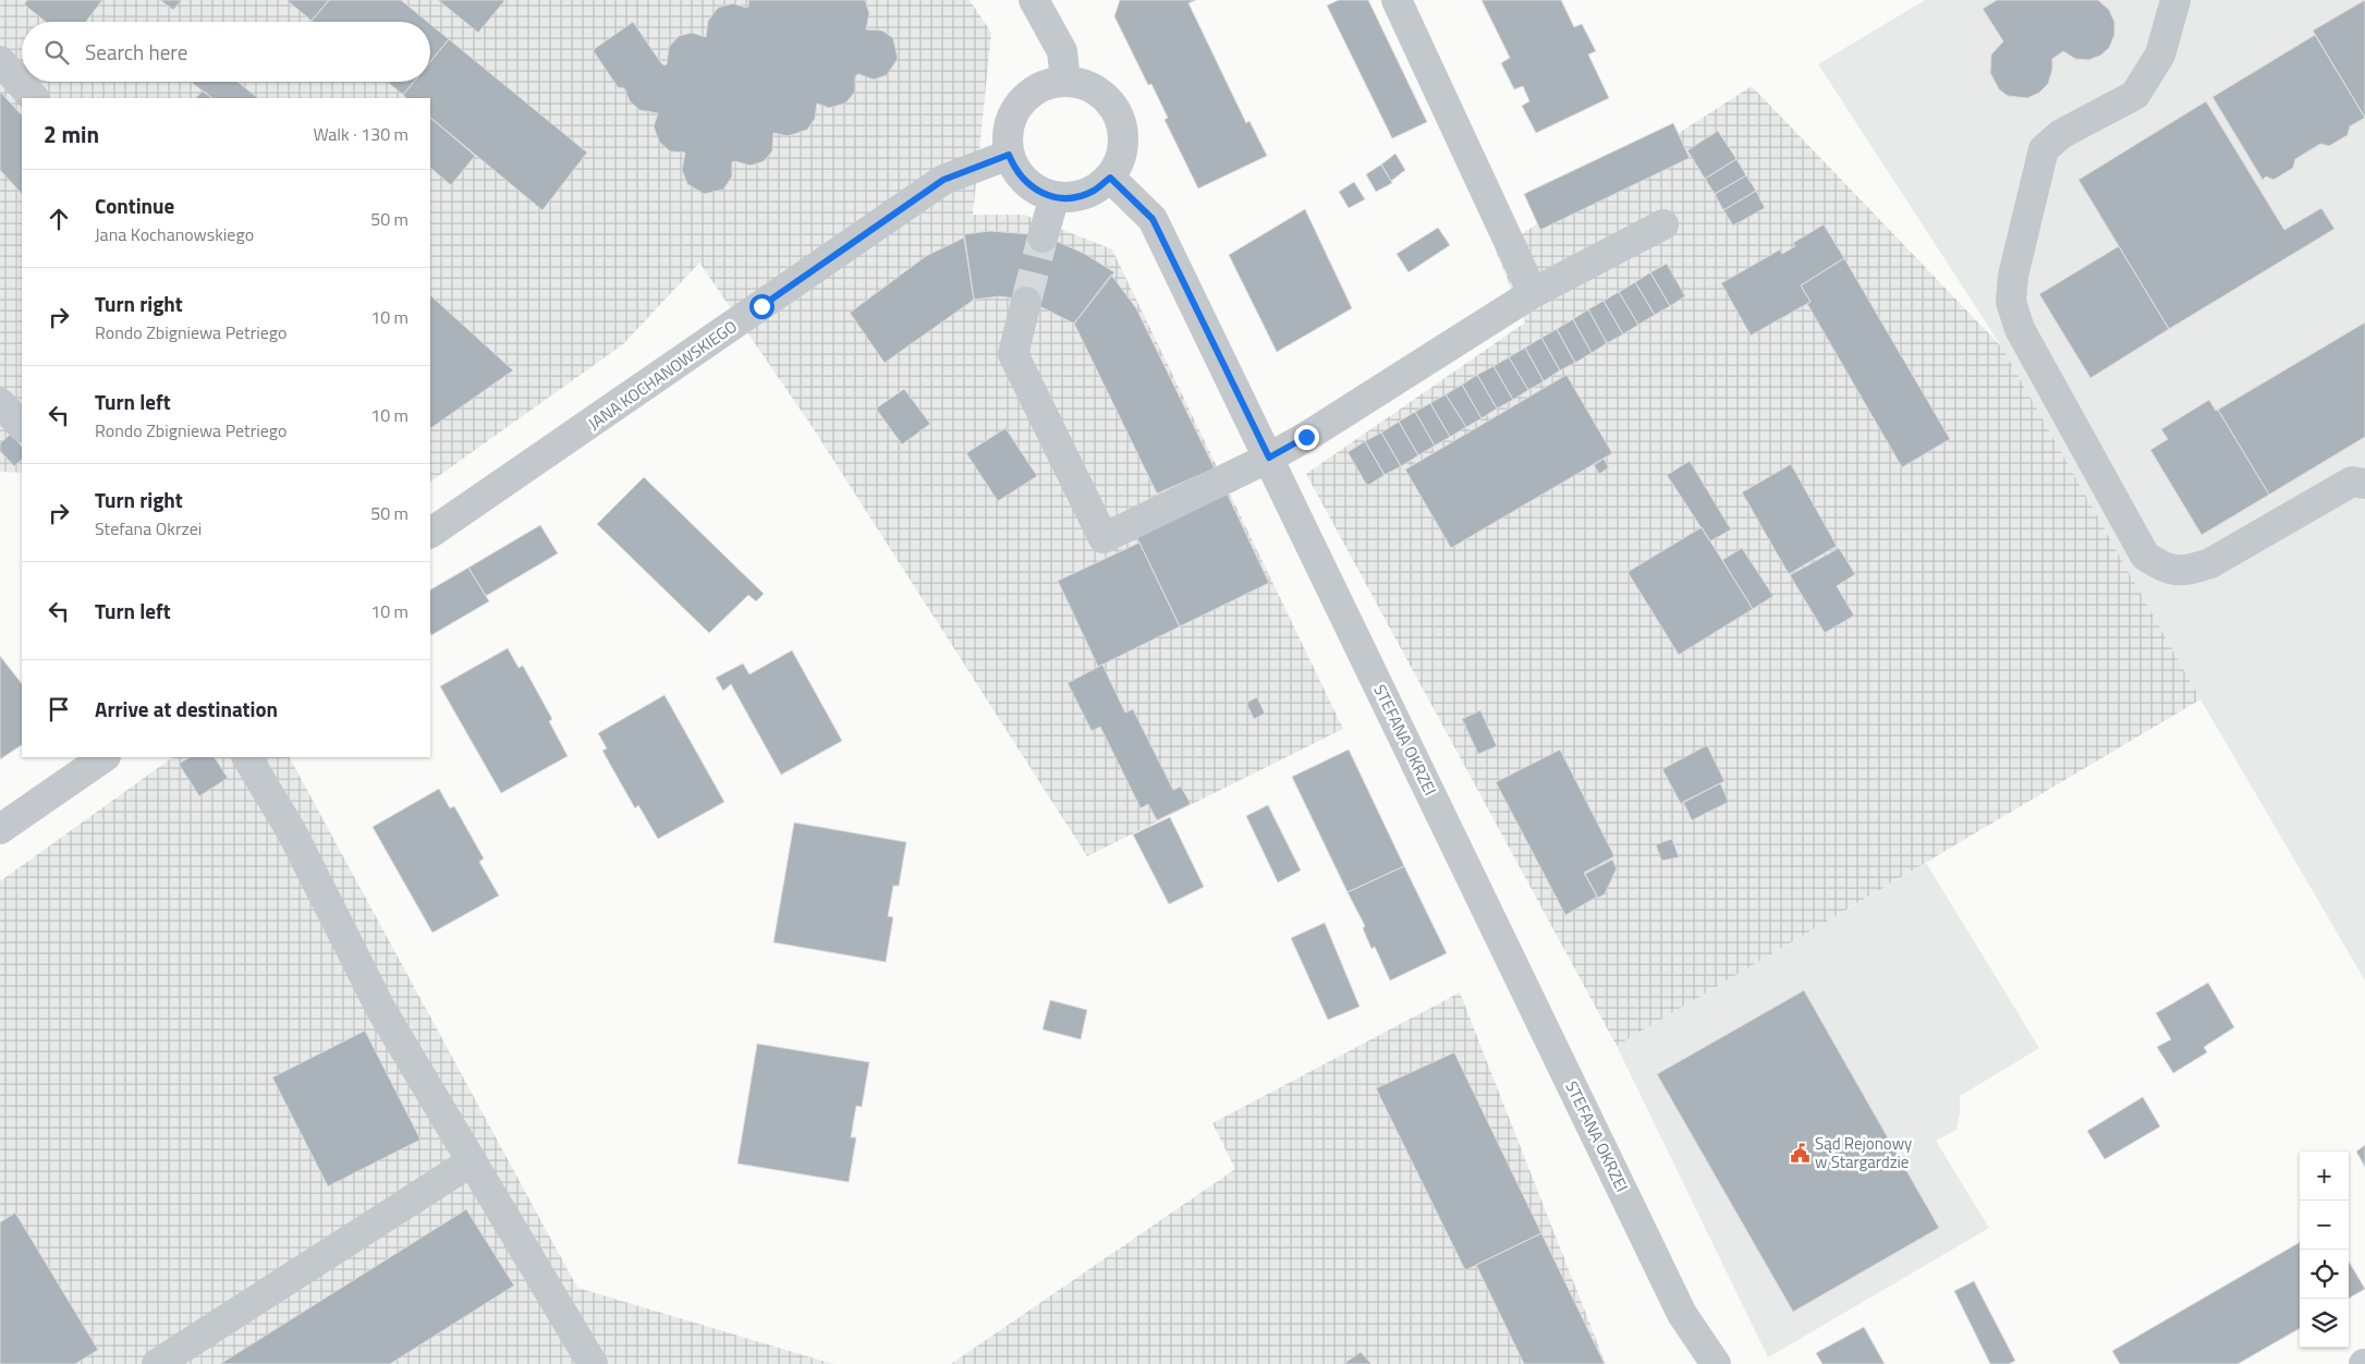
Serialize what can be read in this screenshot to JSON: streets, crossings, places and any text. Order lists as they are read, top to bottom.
{
  "streets": {
    "street": ["JANA KOCHANOWSKIEGO", "STEFANA OKRZEI"]
  },
  "crossings": [
    ["JANA KOCHANOWSKIEGO", "STEFANA OKRZEI"]
  ],
  "places": {
    "public building": ["Sąd Rejonowy w Stargardzie"]
  },
  "page": {
    "search": "Search here",
    "heading": ["2 min", "Walk · 130 m"],
    "list": [
      ["Continue", "Jana Kochanowskiego", "50 m"],
      ["Turn right", "Rondo Zbigniewa Petriego", "10 m"],
      ["Turn left", "Rondo Zbigniewa Petriego", "10 m"],
      ["Turn right", "Stefana Okrzei", "50 m"],
      ["Turn left", "10 m"],
      "Arrive at destination"
    ],
    "map_buttons": ["+", "−"]
  }
}
